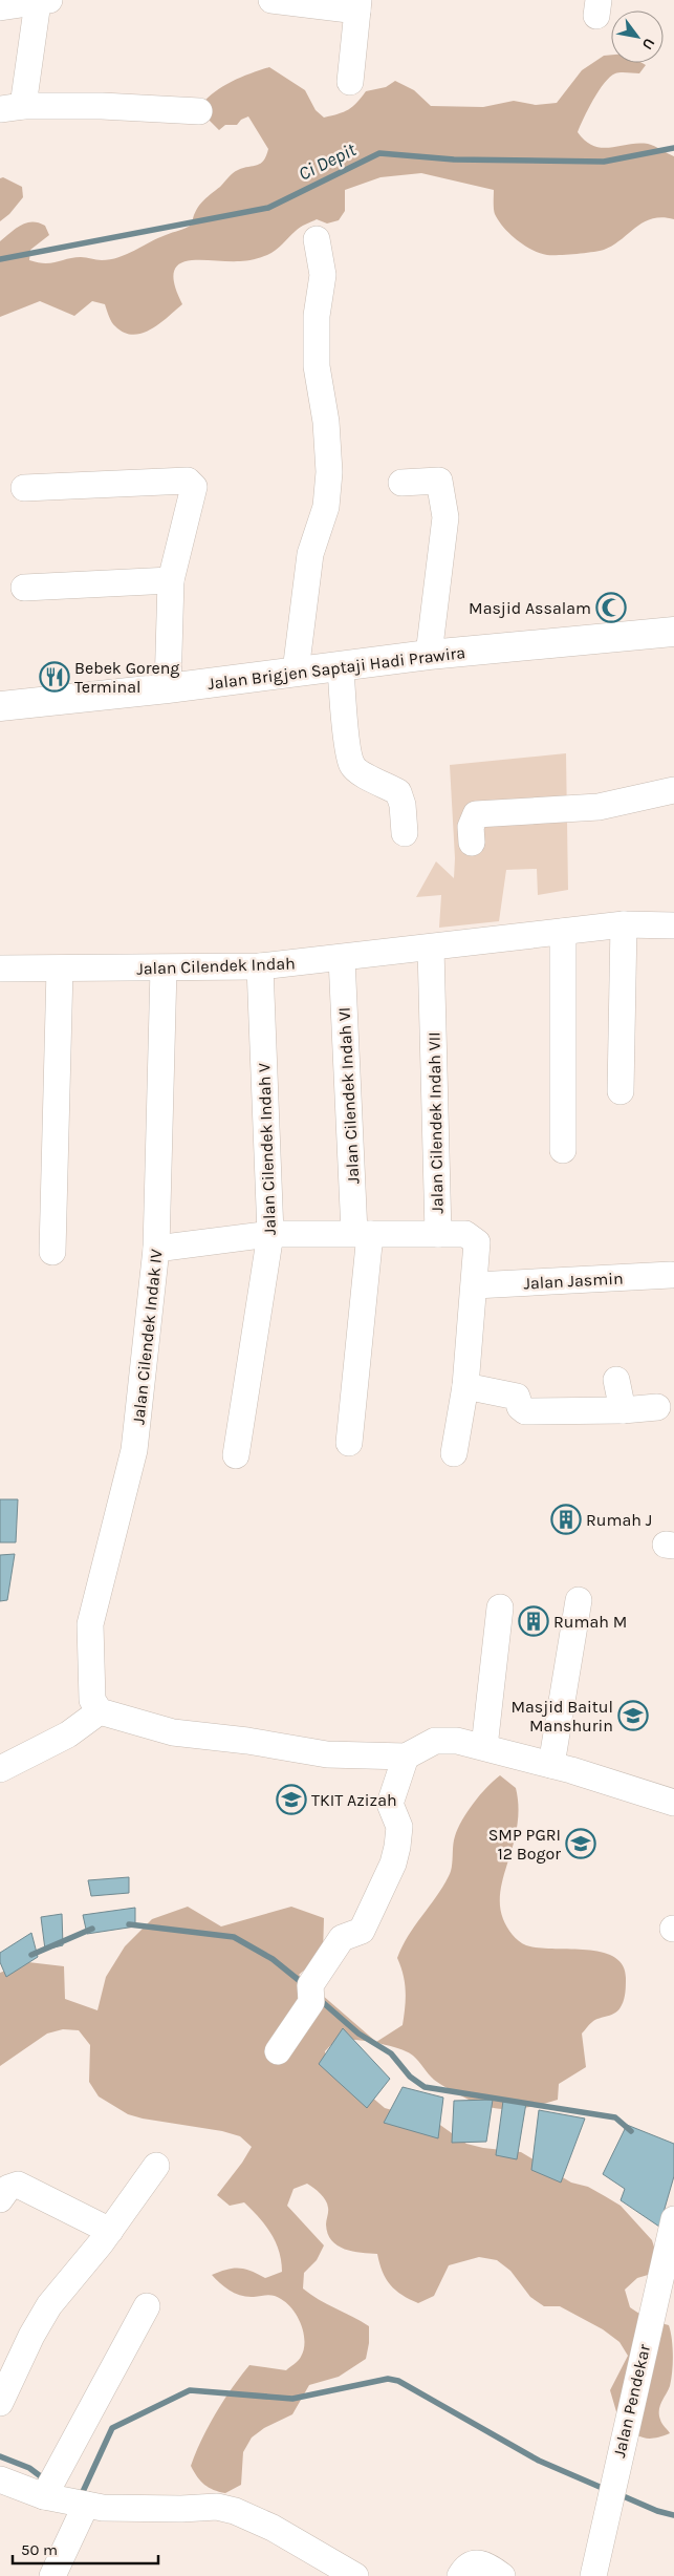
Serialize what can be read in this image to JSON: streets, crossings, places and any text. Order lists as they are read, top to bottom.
{
  "streets": {
    "main road": ["Jalan Brigjen Saptaji Hadi Prawira"],
    "street": [
      "Jalan Cilendek Indah",
      "Jalan Cilendek Indah VI",
      "Jalan Cilendek Indah VII",
      "Jalan Cilendek Indah V",
      "Jalan Jasmin",
      "Jalan Cilendek Indak IV",
      "Jalan Pendekar"
    ]
  },
  "crossings": [
    ["Jalan Cilendek Indah", "Jalan Cilendek Indah VI"],
    ["Jalan Cilendek Indah", "Jalan Cilendek Indah VII"],
    ["Jalan Cilendek Indah", "Jalan Cilendek Indah V"],
    ["Jalan Cilendek Indah", "Jalan Cilendek Indak IV"],
    ["Jalan Cilendek Indah VII", "Jalan Jasmin"]
  ],
  "water": ["Ci Depit"],
  "places": {
    "mosque": ["Masjid Assalam"],
    "restaurant": ["Bebek Goreng Terminal"],
    "building": ["Rumah J", "Rumah M"],
    "school or university": ["Masjid Baitul Manshurin", "TKIT Azizah", "SMP PGRI 12 Bogor"]
  },
  "scale_bar": "50 m",
  "north": "bottom right"
}
